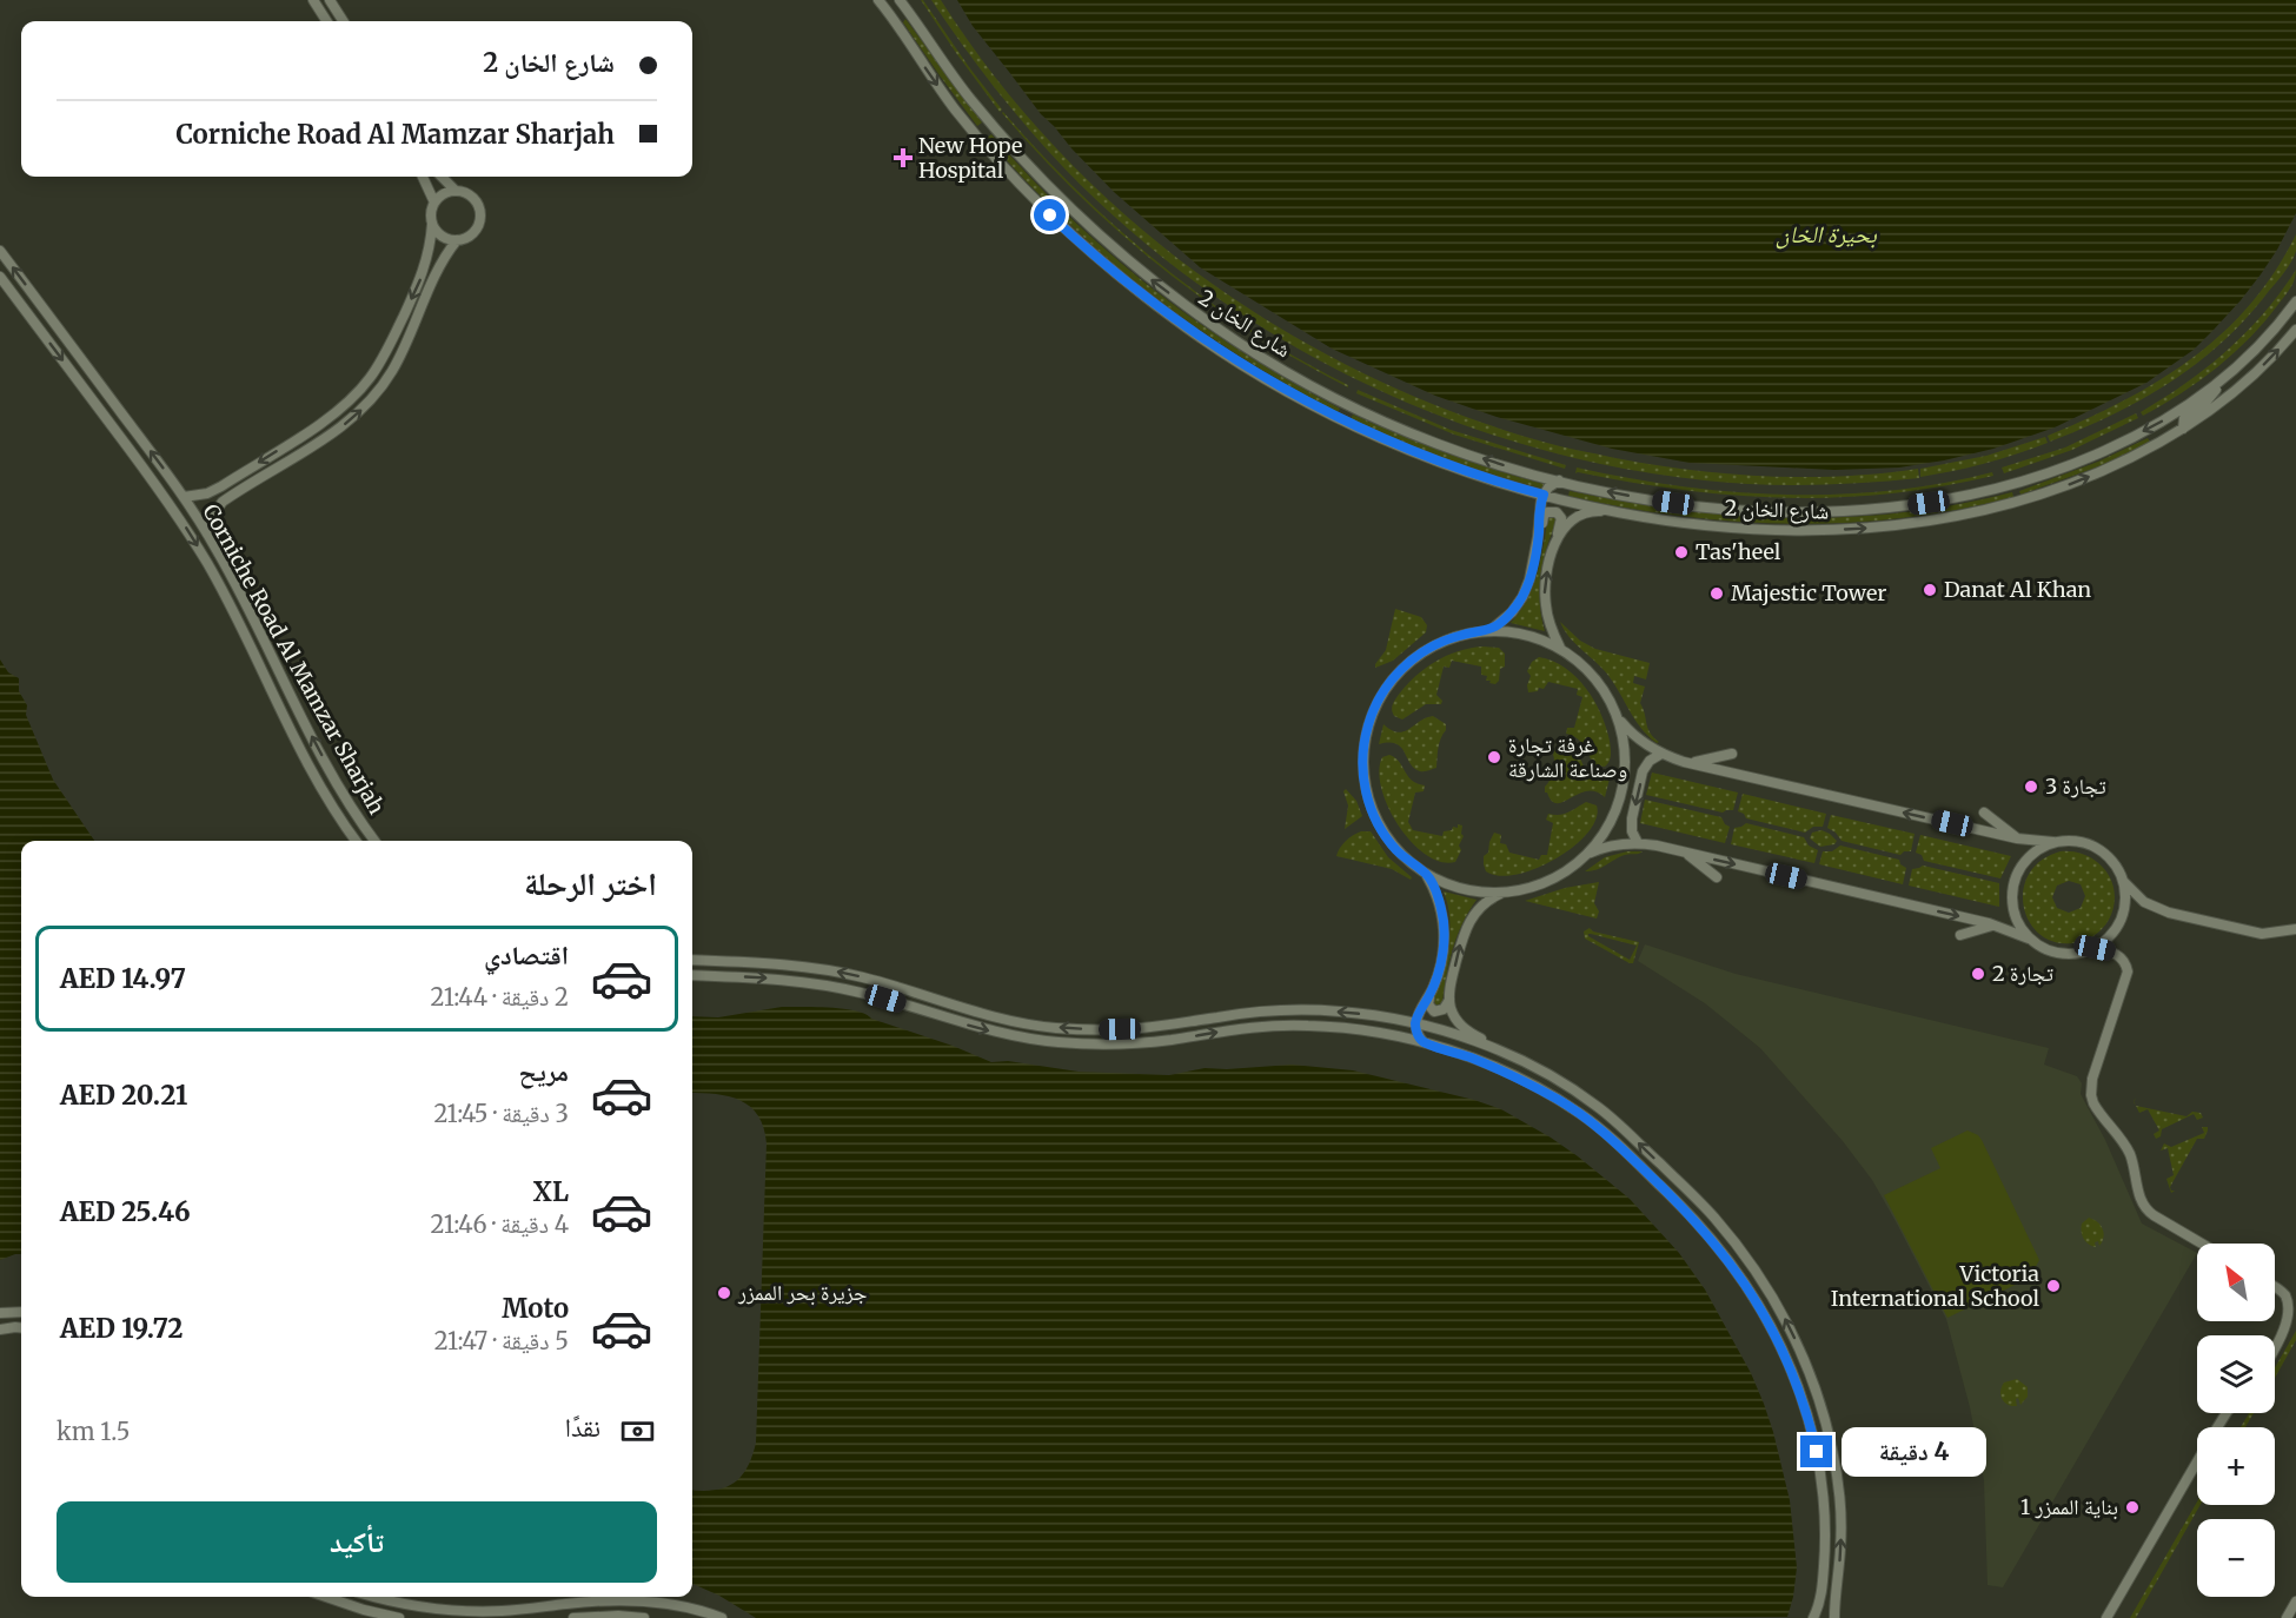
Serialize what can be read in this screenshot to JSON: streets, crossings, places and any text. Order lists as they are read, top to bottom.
{
  "streets": {
    "street": ["شارع الخان 2", "Corniche Road Al Mamzar Sharjah"]
  },
  "water": ["بحيرة الخان"],
  "places": {
    "health": ["New Hope Hospital"],
    "other": [
      "Tas'heel",
      "Danat Al Khan",
      "Majestic Tower",
      "غرفة تجارة وصناعة الشارقة",
      "تجارة 3",
      "تجارة 2",
      "Victoria International School",
      "جزيرة بحر الممزر",
      "بناية الممزر 1"
    ]
  },
  "north": "top left",
  "page": {
    "banner": ["شارع الخان 2", "Corniche Road Al Mamzar Sharjah"],
    "heading": "اختر الرحلة",
    "list": [
      {
        "name": "اقتصادي",
        "note": "2 دقيقة · 21:44",
        "value": "AED 14.97"
      },
      {
        "name": "مريح",
        "note": "3 دقيقة · 21:45",
        "value": "AED 20.21"
      },
      {
        "name": "XL",
        "note": "4 دقيقة · 21:46",
        "value": "AED 25.46"
      },
      {
        "name": "Moto",
        "note": "5 دقيقة · 21:47",
        "value": "AED 19.72"
      }
    ],
    "map_buttons": ["+", "−"],
    "pay": ["نقدًا", "1.5 km"],
    "bubble": "4 دقيقة",
    "buttons": "تأكيد"
  }
}
